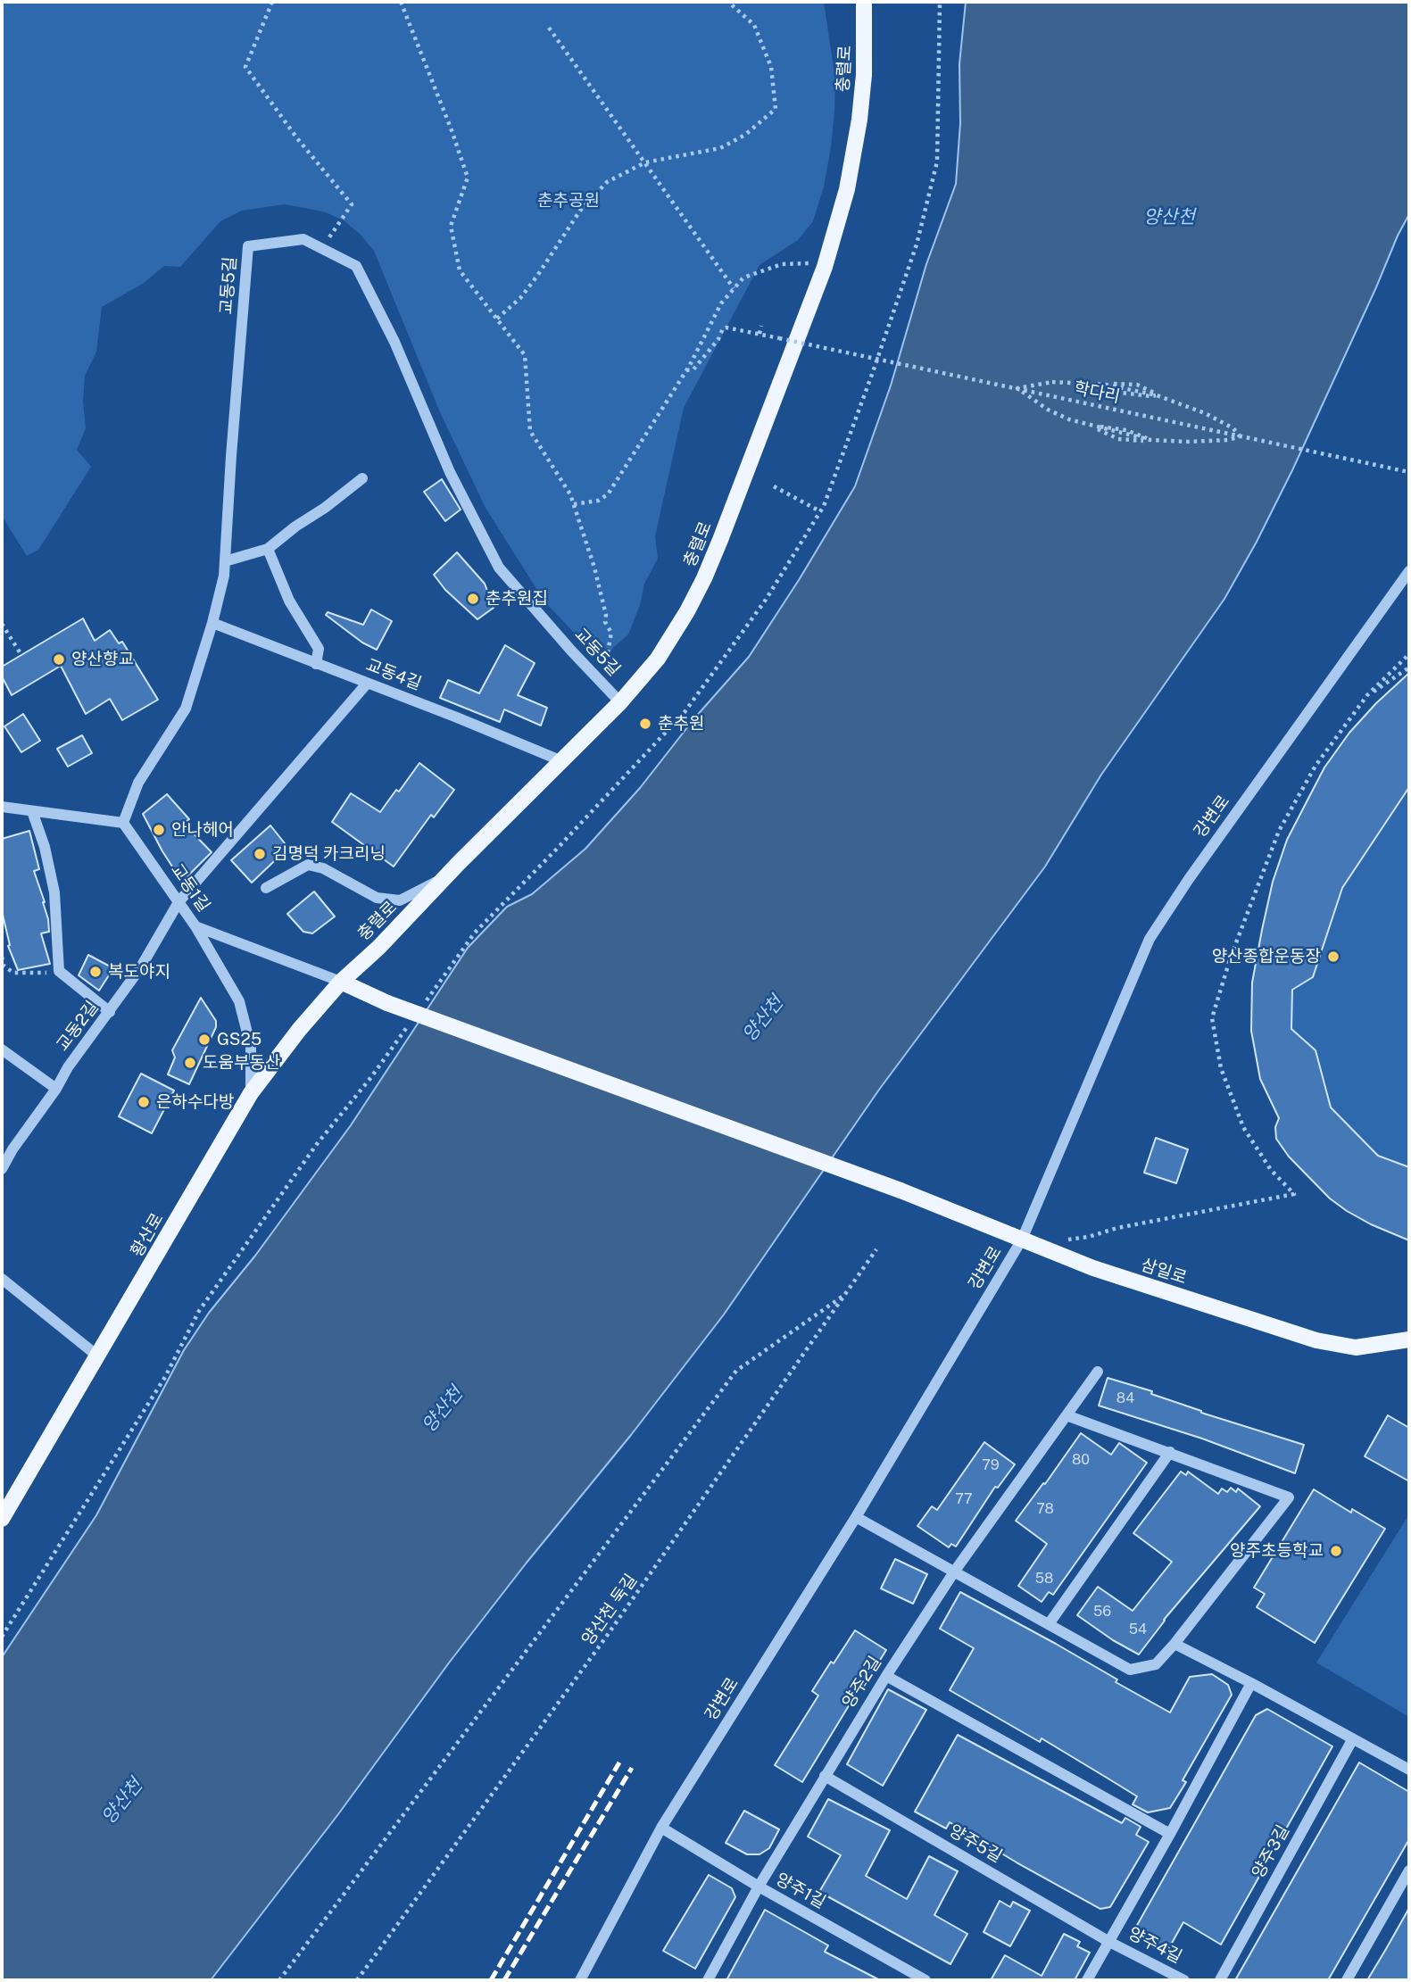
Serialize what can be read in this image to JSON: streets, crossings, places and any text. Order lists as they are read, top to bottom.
{
  "streets": {
    "main road": ["충렬로", "황산로", "삼일로"],
    "street": [
      "교동5길",
      "교동4길",
      "강변로",
      "교동1길",
      "교동2길",
      "양주2길",
      "양주5길",
      "양주3길",
      "양주1길",
      "양주4길"
    ],
    "path": ["학다리", "양산천 둑길"]
  },
  "crossings": [
    ["충렬로", "교동5길"],
    ["충렬로", "교동4길"],
    ["충렬로", "황산로"],
    ["충렬로", "삼일로"],
    ["교동5길", "교동4길"],
    ["교동5길", "교동1길"],
    ["교동4길", "교동2길"],
    ["강변로", "삼일로"],
    ["강변로", "양주1길"],
    ["교동1길", "교동2길"],
    ["교동1길", "황산로"],
    ["황산로", "삼일로"],
    ["양주2길", "양주5길"],
    ["양주2길", "양주1길"],
    ["양주5길", "양주4길"]
  ],
  "water": ["양산천"],
  "parks": ["춘추공원"],
  "places": [
    "춘추원집",
    "양산향교",
    "춘추원",
    "안나헤어",
    "김명덕 카크리닝",
    "양산종합운동장",
    "복도야지",
    "GS25",
    "도움부동산",
    "은하수다방",
    "양주초등학교"
  ],
  "house_numbers": [
    "84",
    "80",
    "79",
    "77",
    "78",
    "58",
    "56",
    "54"
  ]
}
